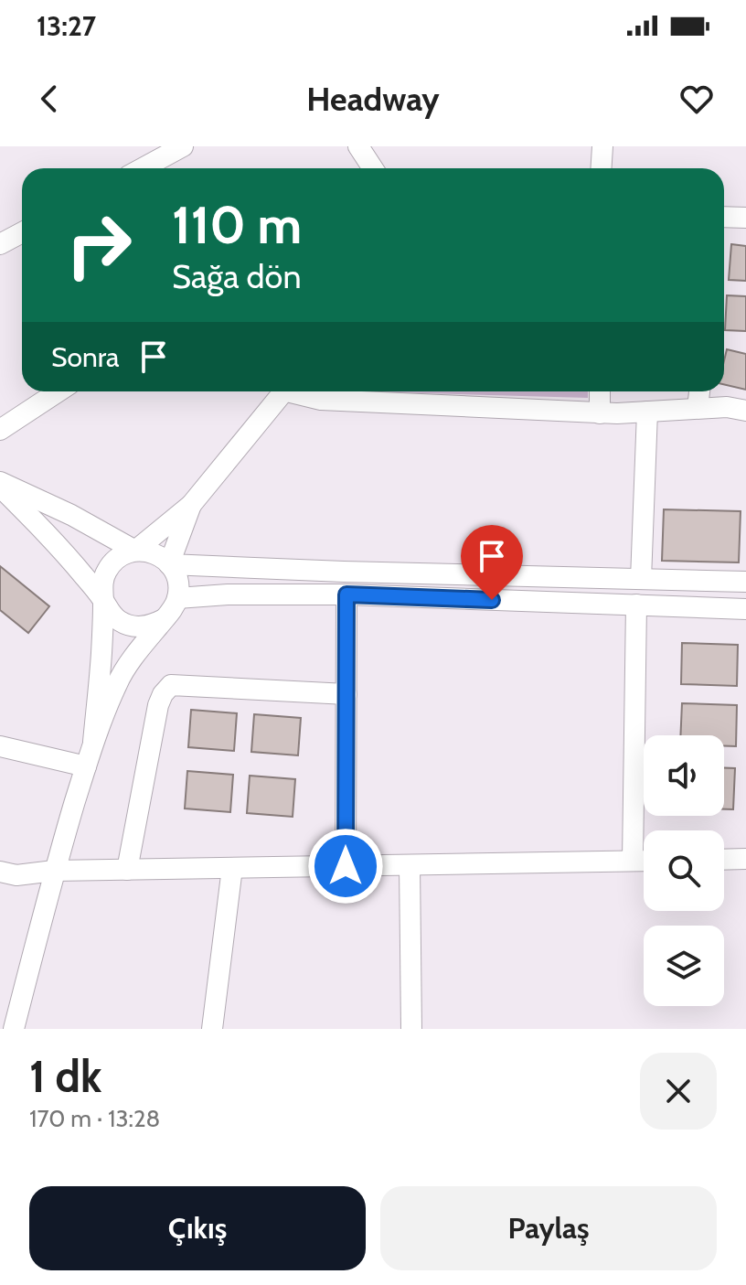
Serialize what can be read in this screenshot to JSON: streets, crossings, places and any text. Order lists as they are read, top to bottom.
{
  "page": {
    "status": "13:27",
    "header": "Headway",
    "turn": ["110 m", "Sağa dön"],
    "then": "Sonra",
    "heading": ["1 dk", "170 m · 13:28"],
    "buttons": ["Çıkış", "Paylaş"]
  }
}
